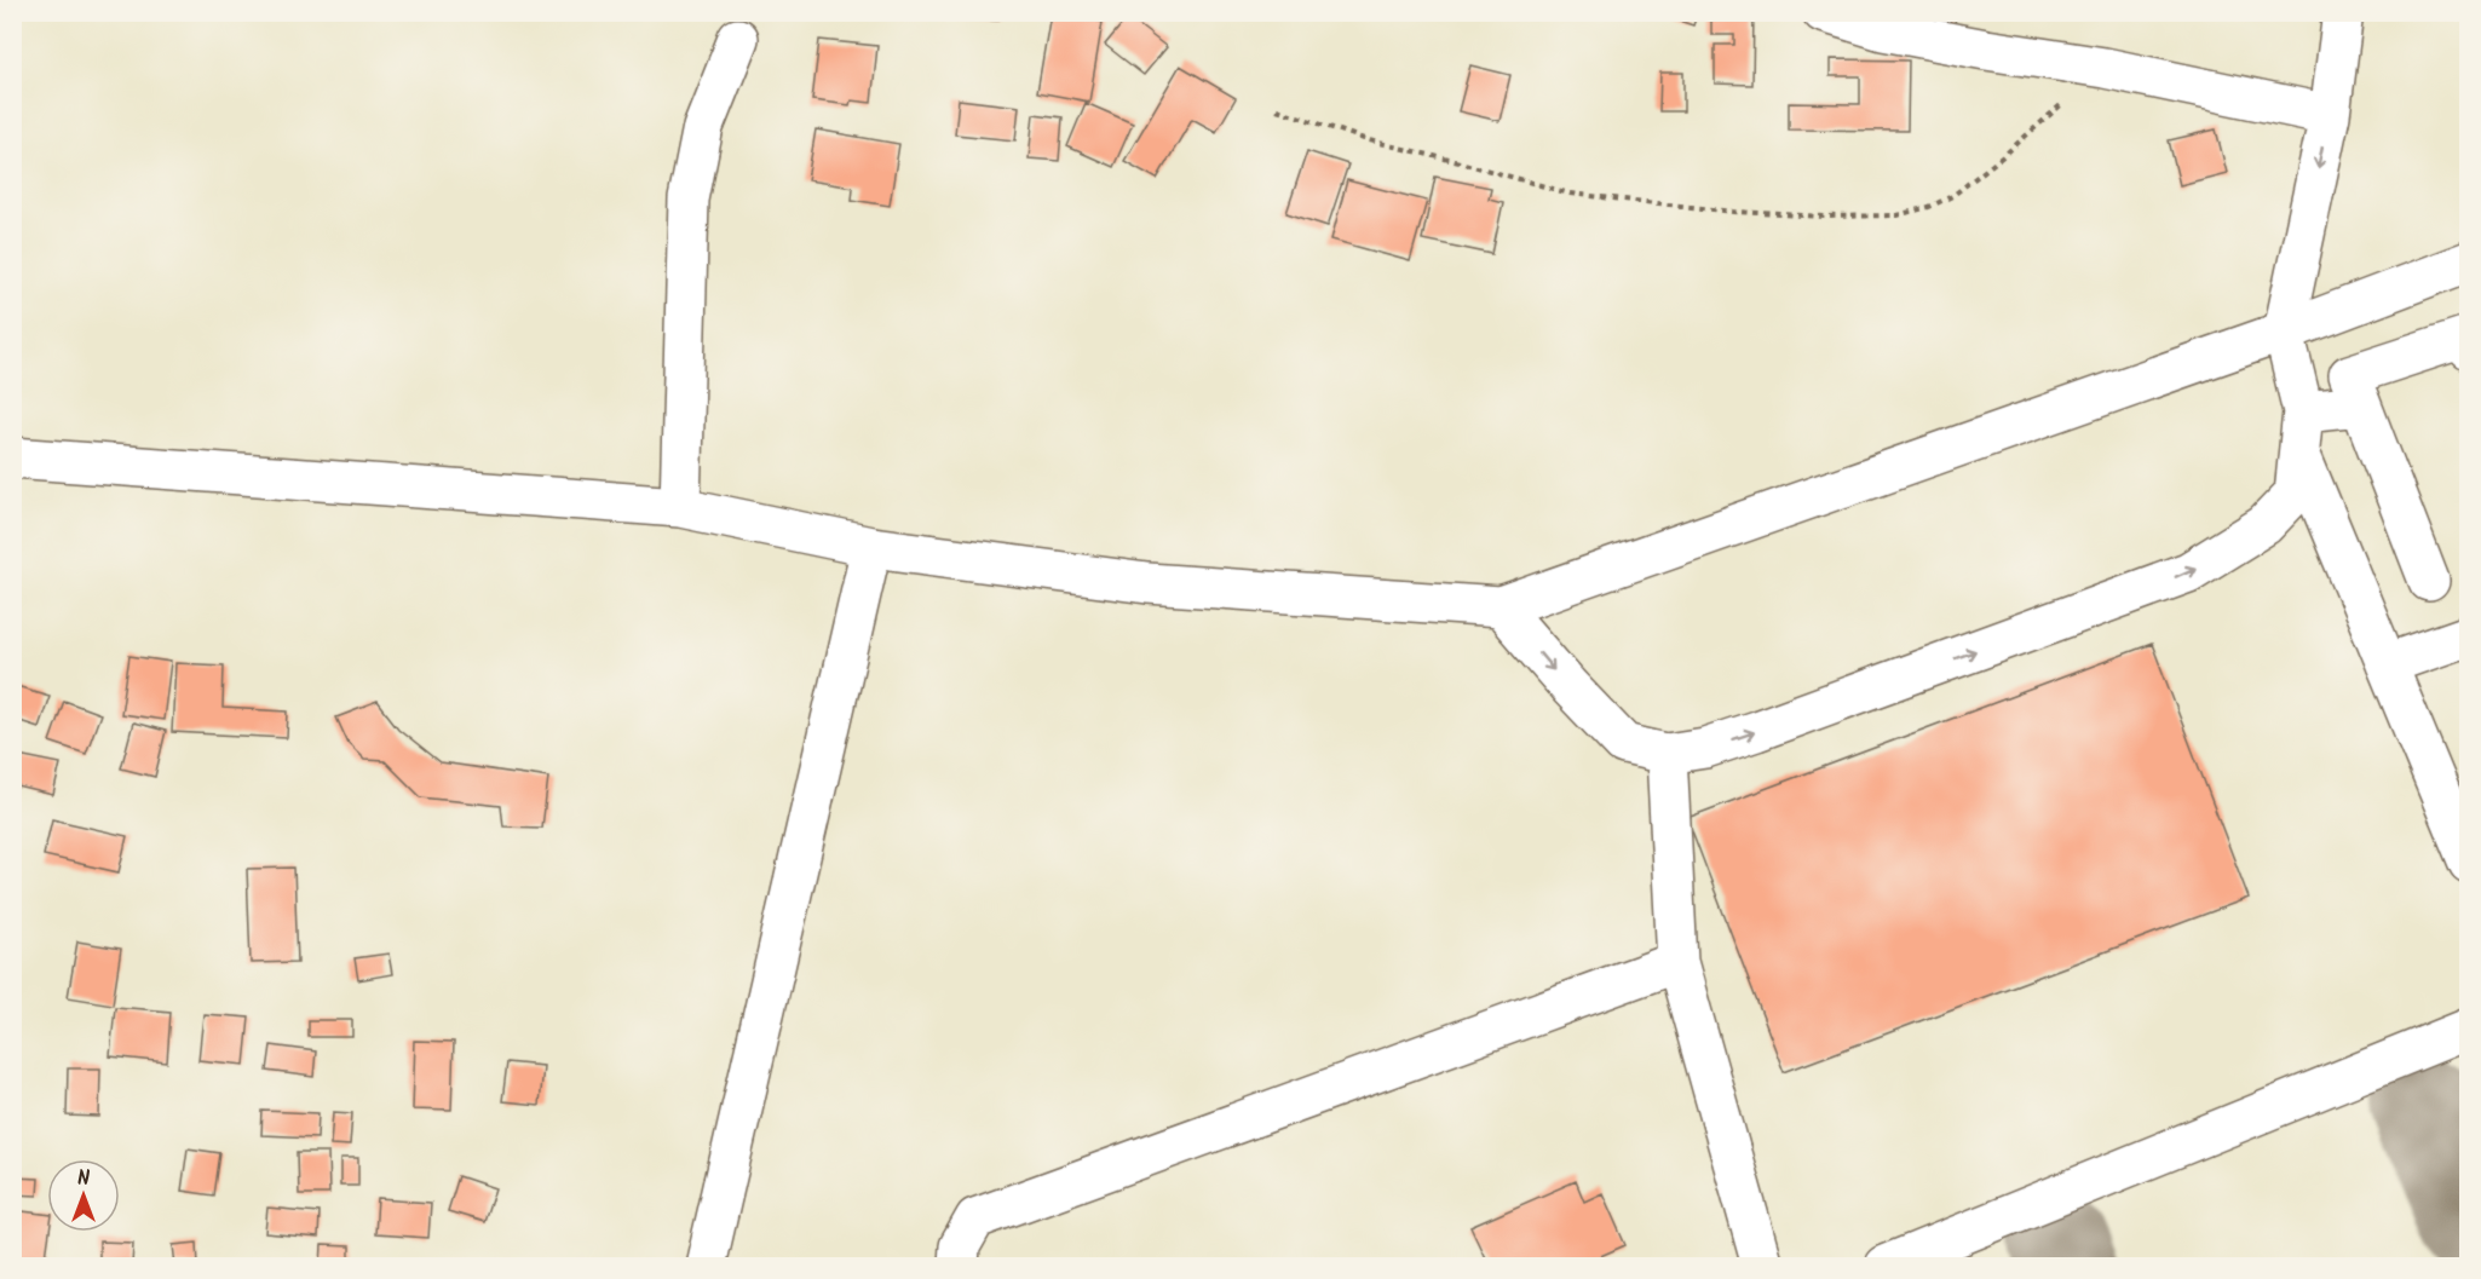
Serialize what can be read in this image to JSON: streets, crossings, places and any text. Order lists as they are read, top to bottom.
{
  "north": "top"
}
